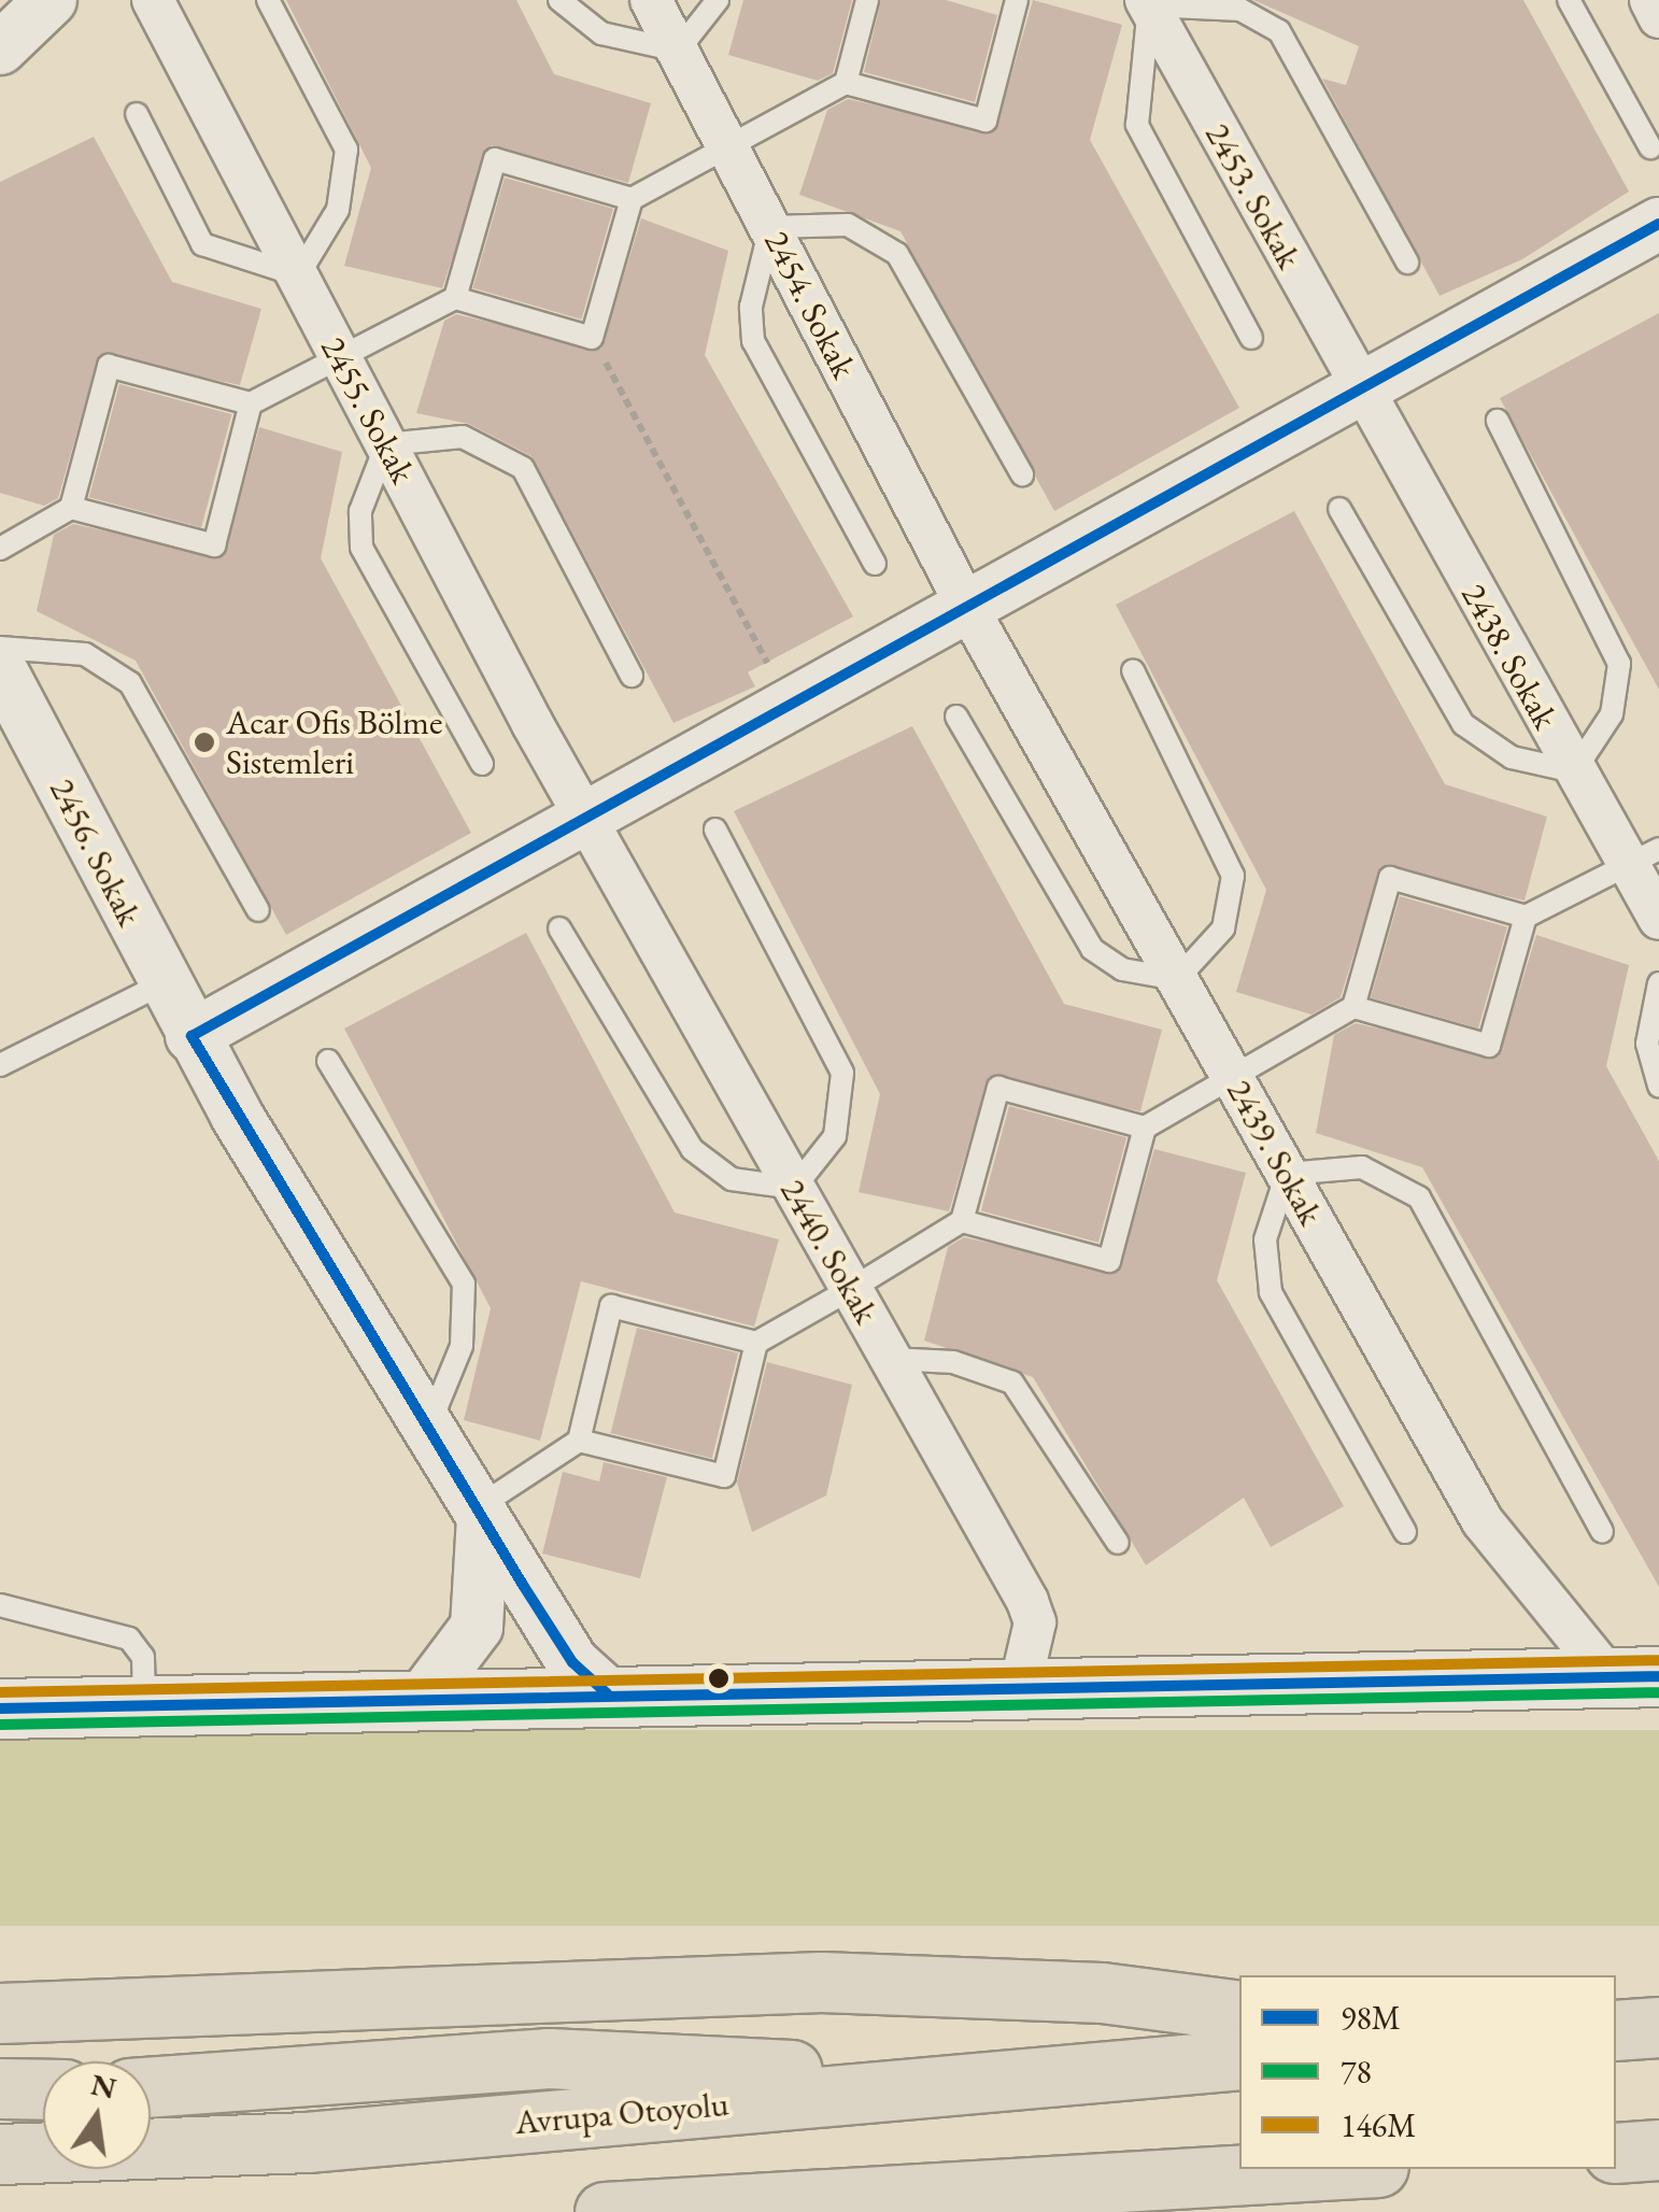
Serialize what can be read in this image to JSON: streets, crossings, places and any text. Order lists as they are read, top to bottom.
{
  "streets": {
    "highway": ["Avrupa Otoyolu"],
    "street": [
      "2453. Sokak",
      "2454. Sokak",
      "2455. Sokak",
      "2438. Sokak",
      "2456. Sokak",
      "2439. Sokak",
      "2440. Sokak"
    ]
  },
  "crossings": [
    ["2453. Sokak", "2438. Sokak"],
    ["2454. Sokak", "2439. Sokak"],
    ["2455. Sokak", "2440. Sokak"]
  ],
  "places": ["Acar Ofis Bölme Sistemleri"],
  "lines": ["transit line 98M", "transit line 146M", "transit line 78"],
  "legend": ["98M", "78", "146M"],
  "north": "top"
}
